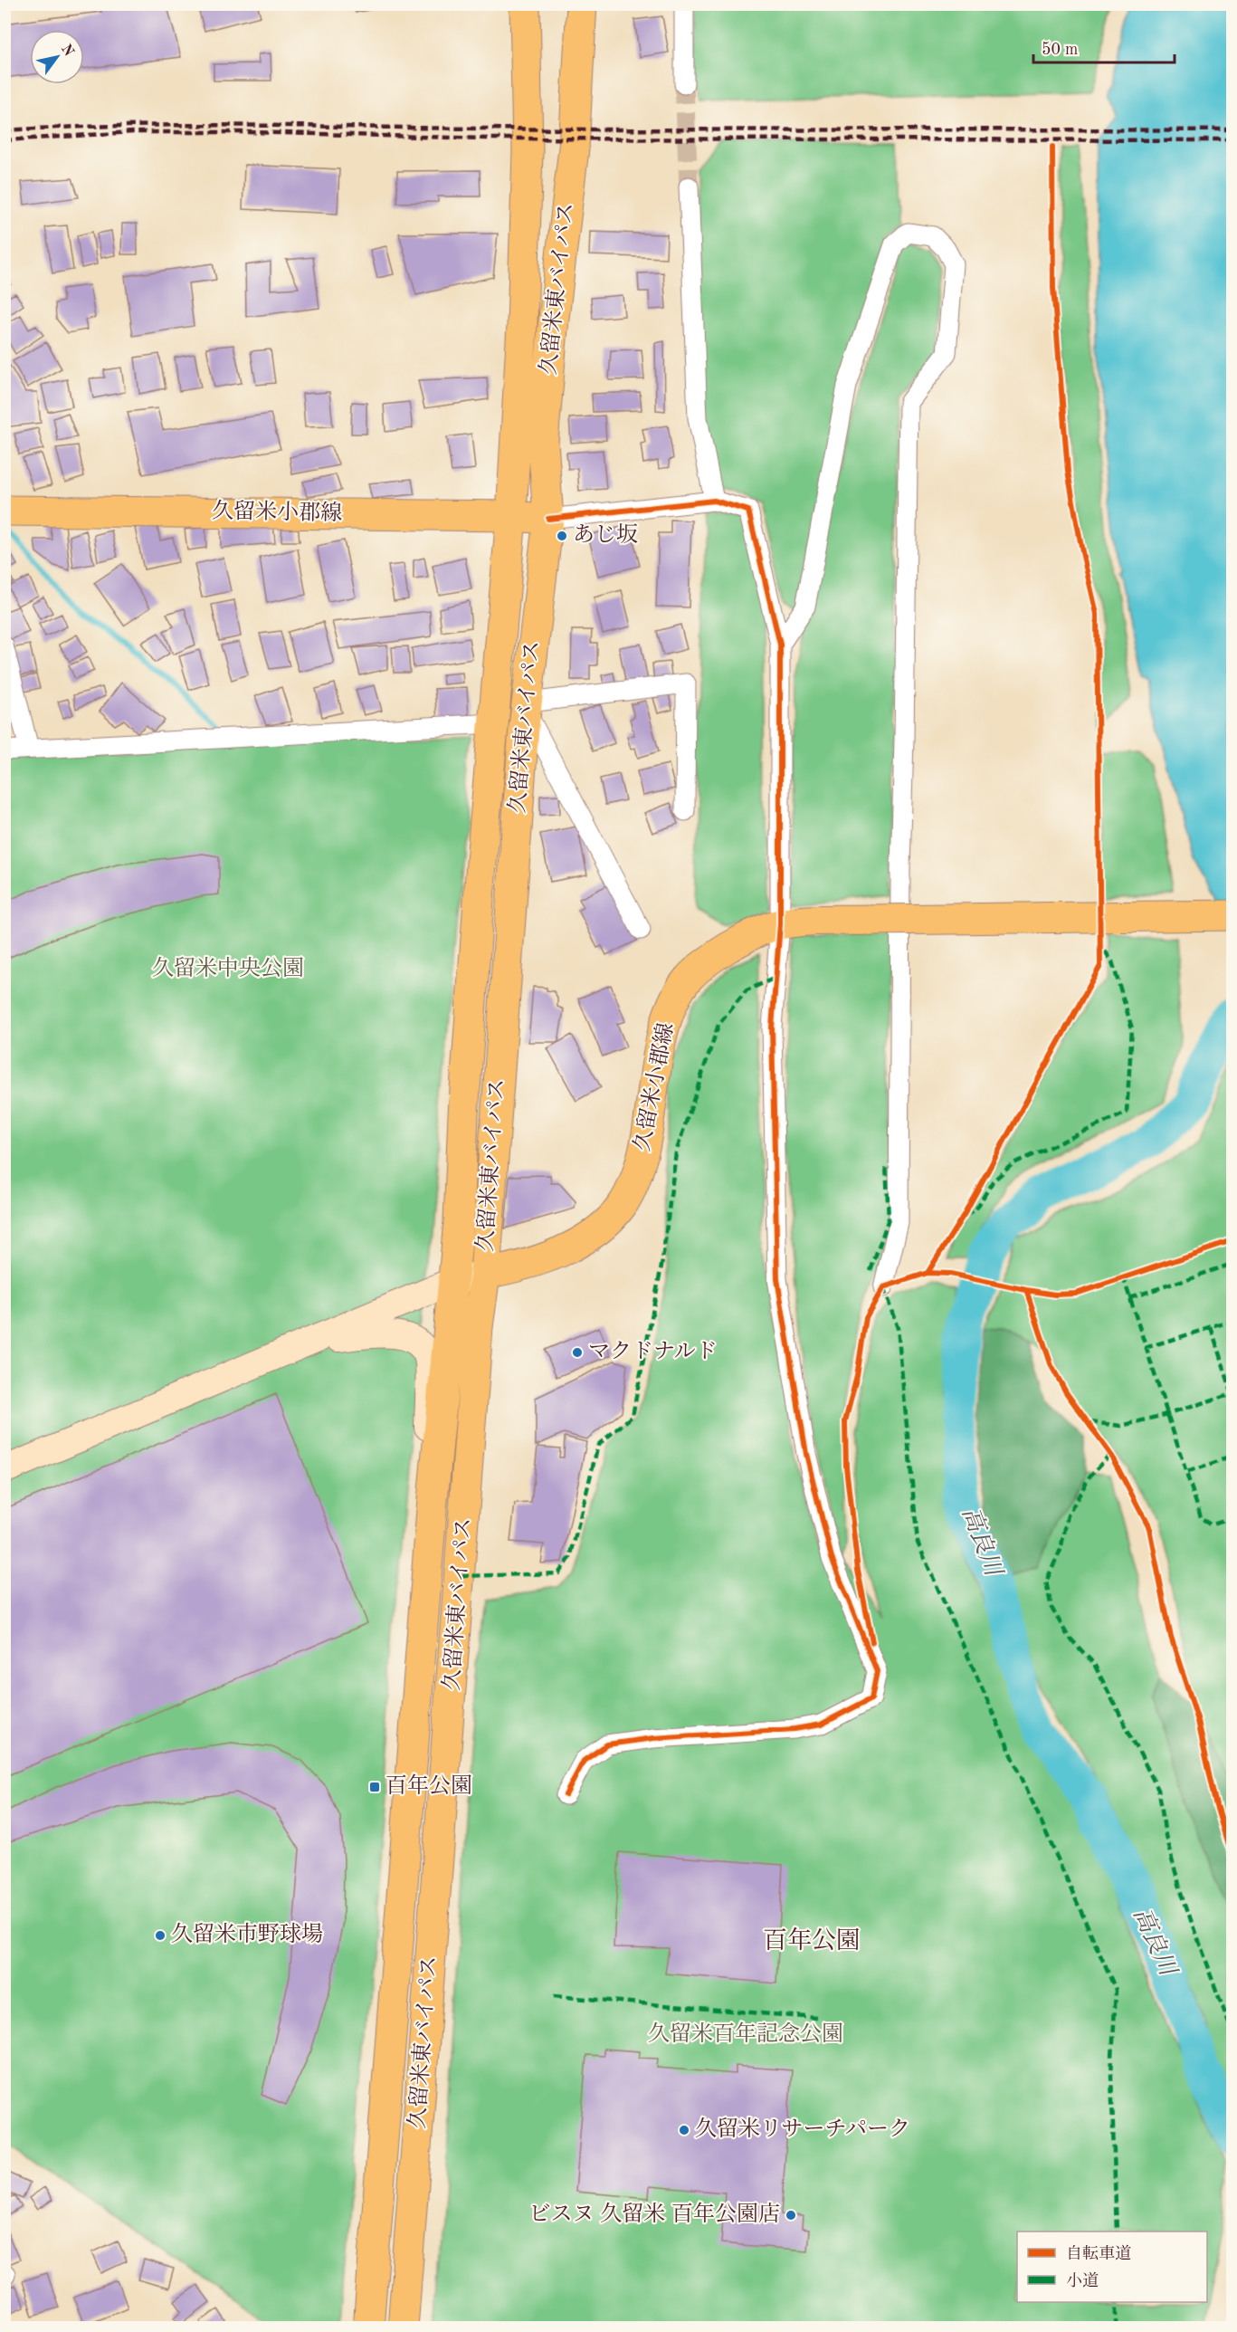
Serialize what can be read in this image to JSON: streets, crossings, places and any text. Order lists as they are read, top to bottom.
{
  "streets": {
    "main road": ["久留米東バイパス", "久留米小郡線"]
  },
  "crossings": [
    ["久留米東バイパス", "久留米小郡線"]
  ],
  "districts": ["百年公園"],
  "water": ["高良川"],
  "parks": ["久留米中央公園", "久留米百年記念公園"],
  "places": {
    "other": [
      "あじ坂",
      "マクドナルド",
      "久留米市野球場",
      "久留米リサーチパーク",
      "ビスヌ 久留米 百年公園店"
    ],
    "transit": ["百年公園"]
  },
  "legend": ["自転車道", "小道"],
  "scale_bar": "50 m",
  "north": "top right"
}
